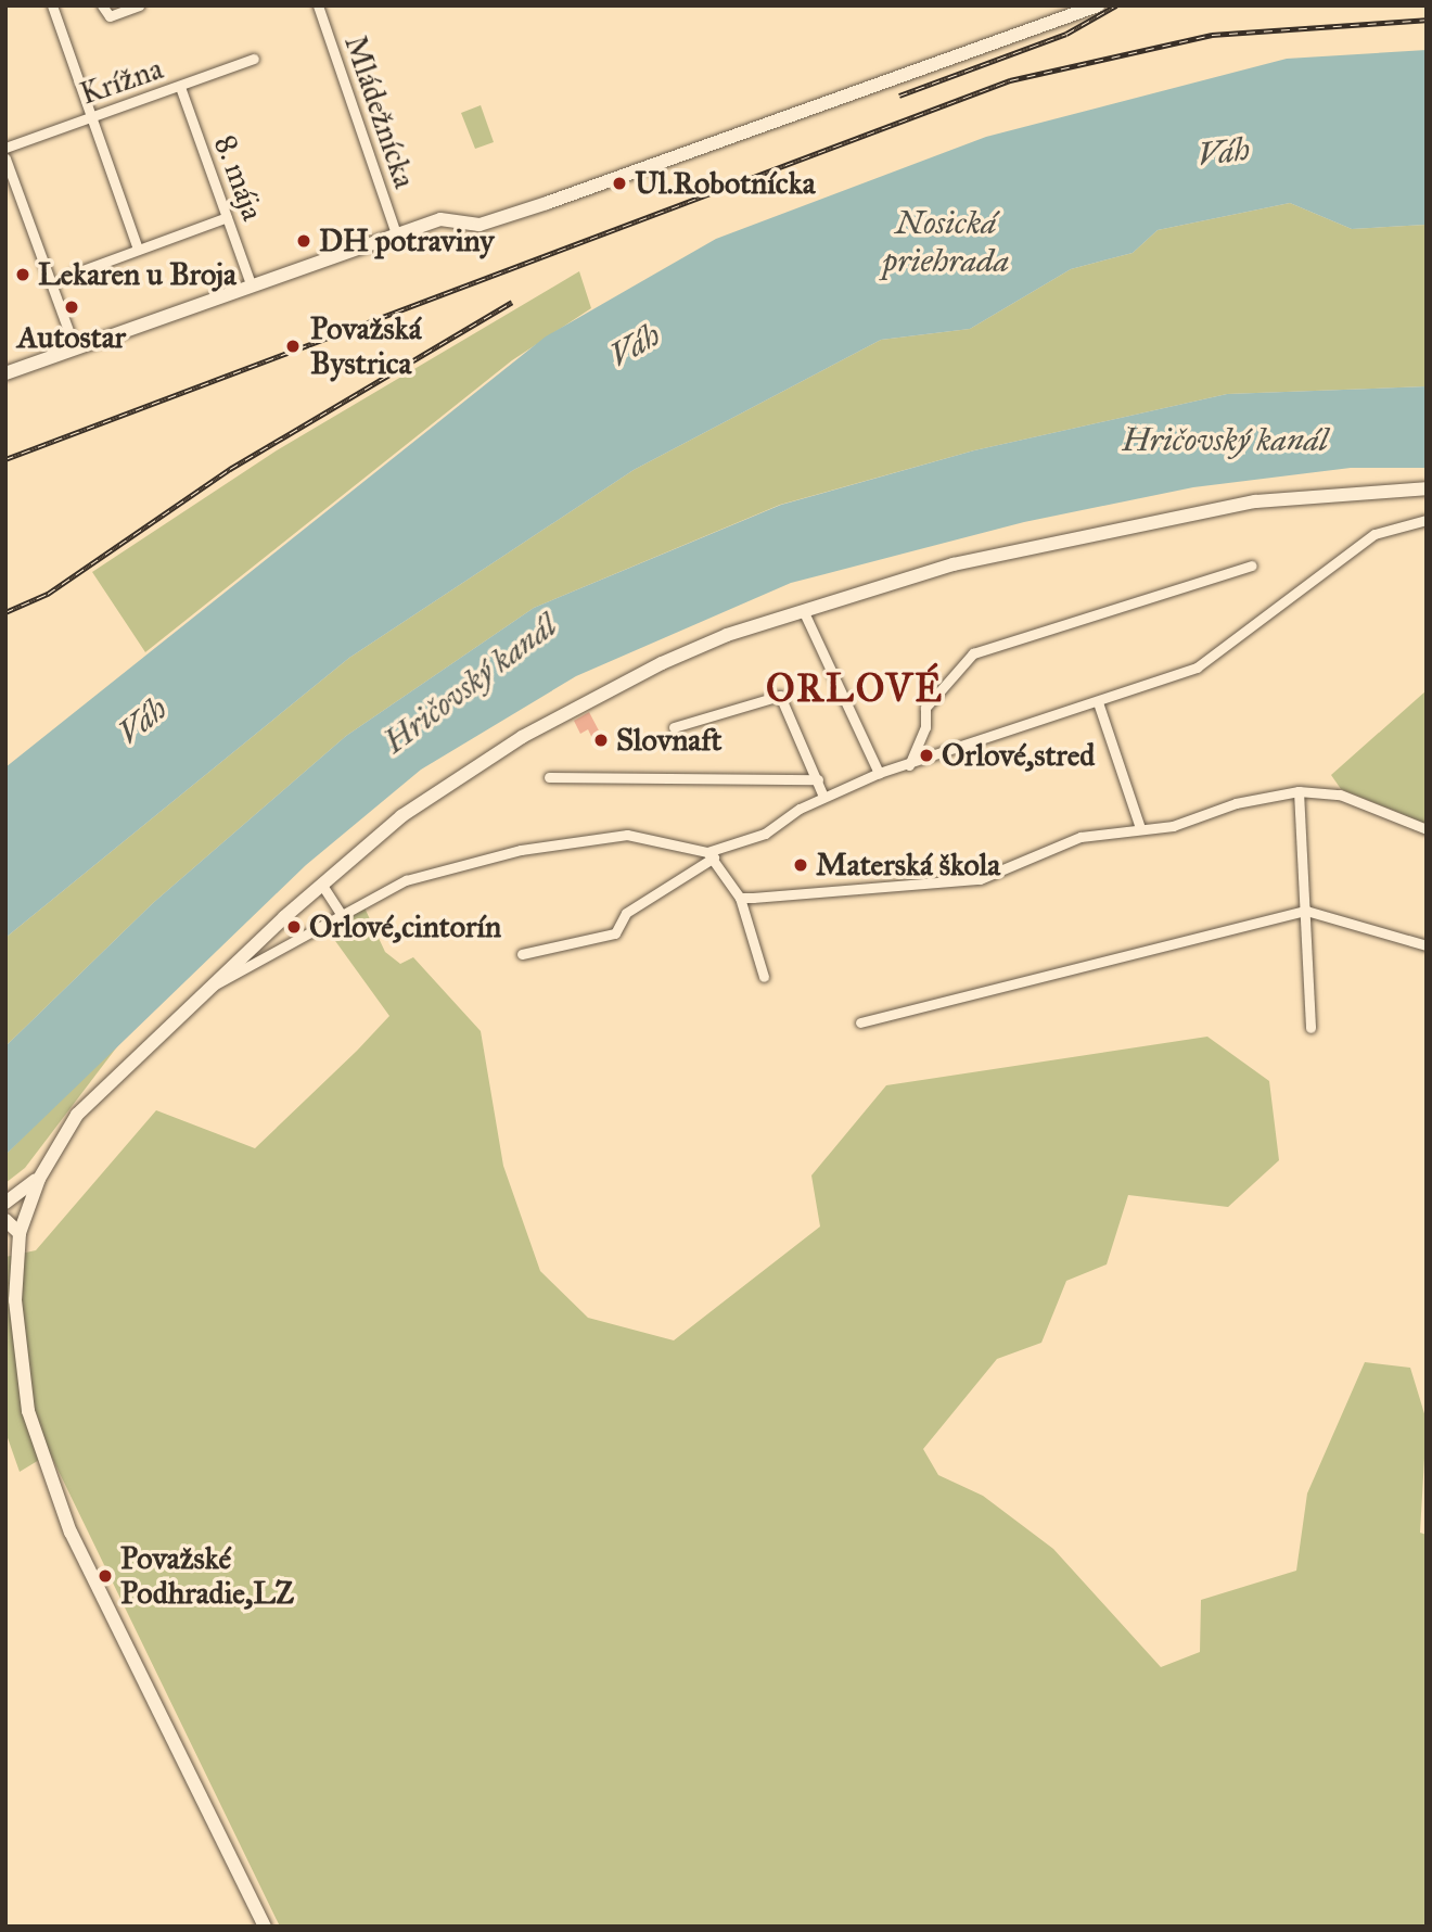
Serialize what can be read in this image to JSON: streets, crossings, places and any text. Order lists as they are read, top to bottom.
{
  "streets": {
    "street": ["Krížna", "Mládežnícka", "8. mája"]
  },
  "crossings": [
    ["Krížna", "8. mája"]
  ],
  "districts": ["ORLOVÉ"],
  "water": ["Váh", "Nosická priehrada", "Hričovský kanál"],
  "places": [
    "Ul.Robotnícka",
    "DH potraviny",
    "Lekaren u Broja",
    "Autostar",
    "Považská Bystrica",
    "Slovnaft",
    "Orlové,stred",
    "Materská škola",
    "Orlové,cintorín",
    "Považské Podhradie,LZ"
  ]
}
